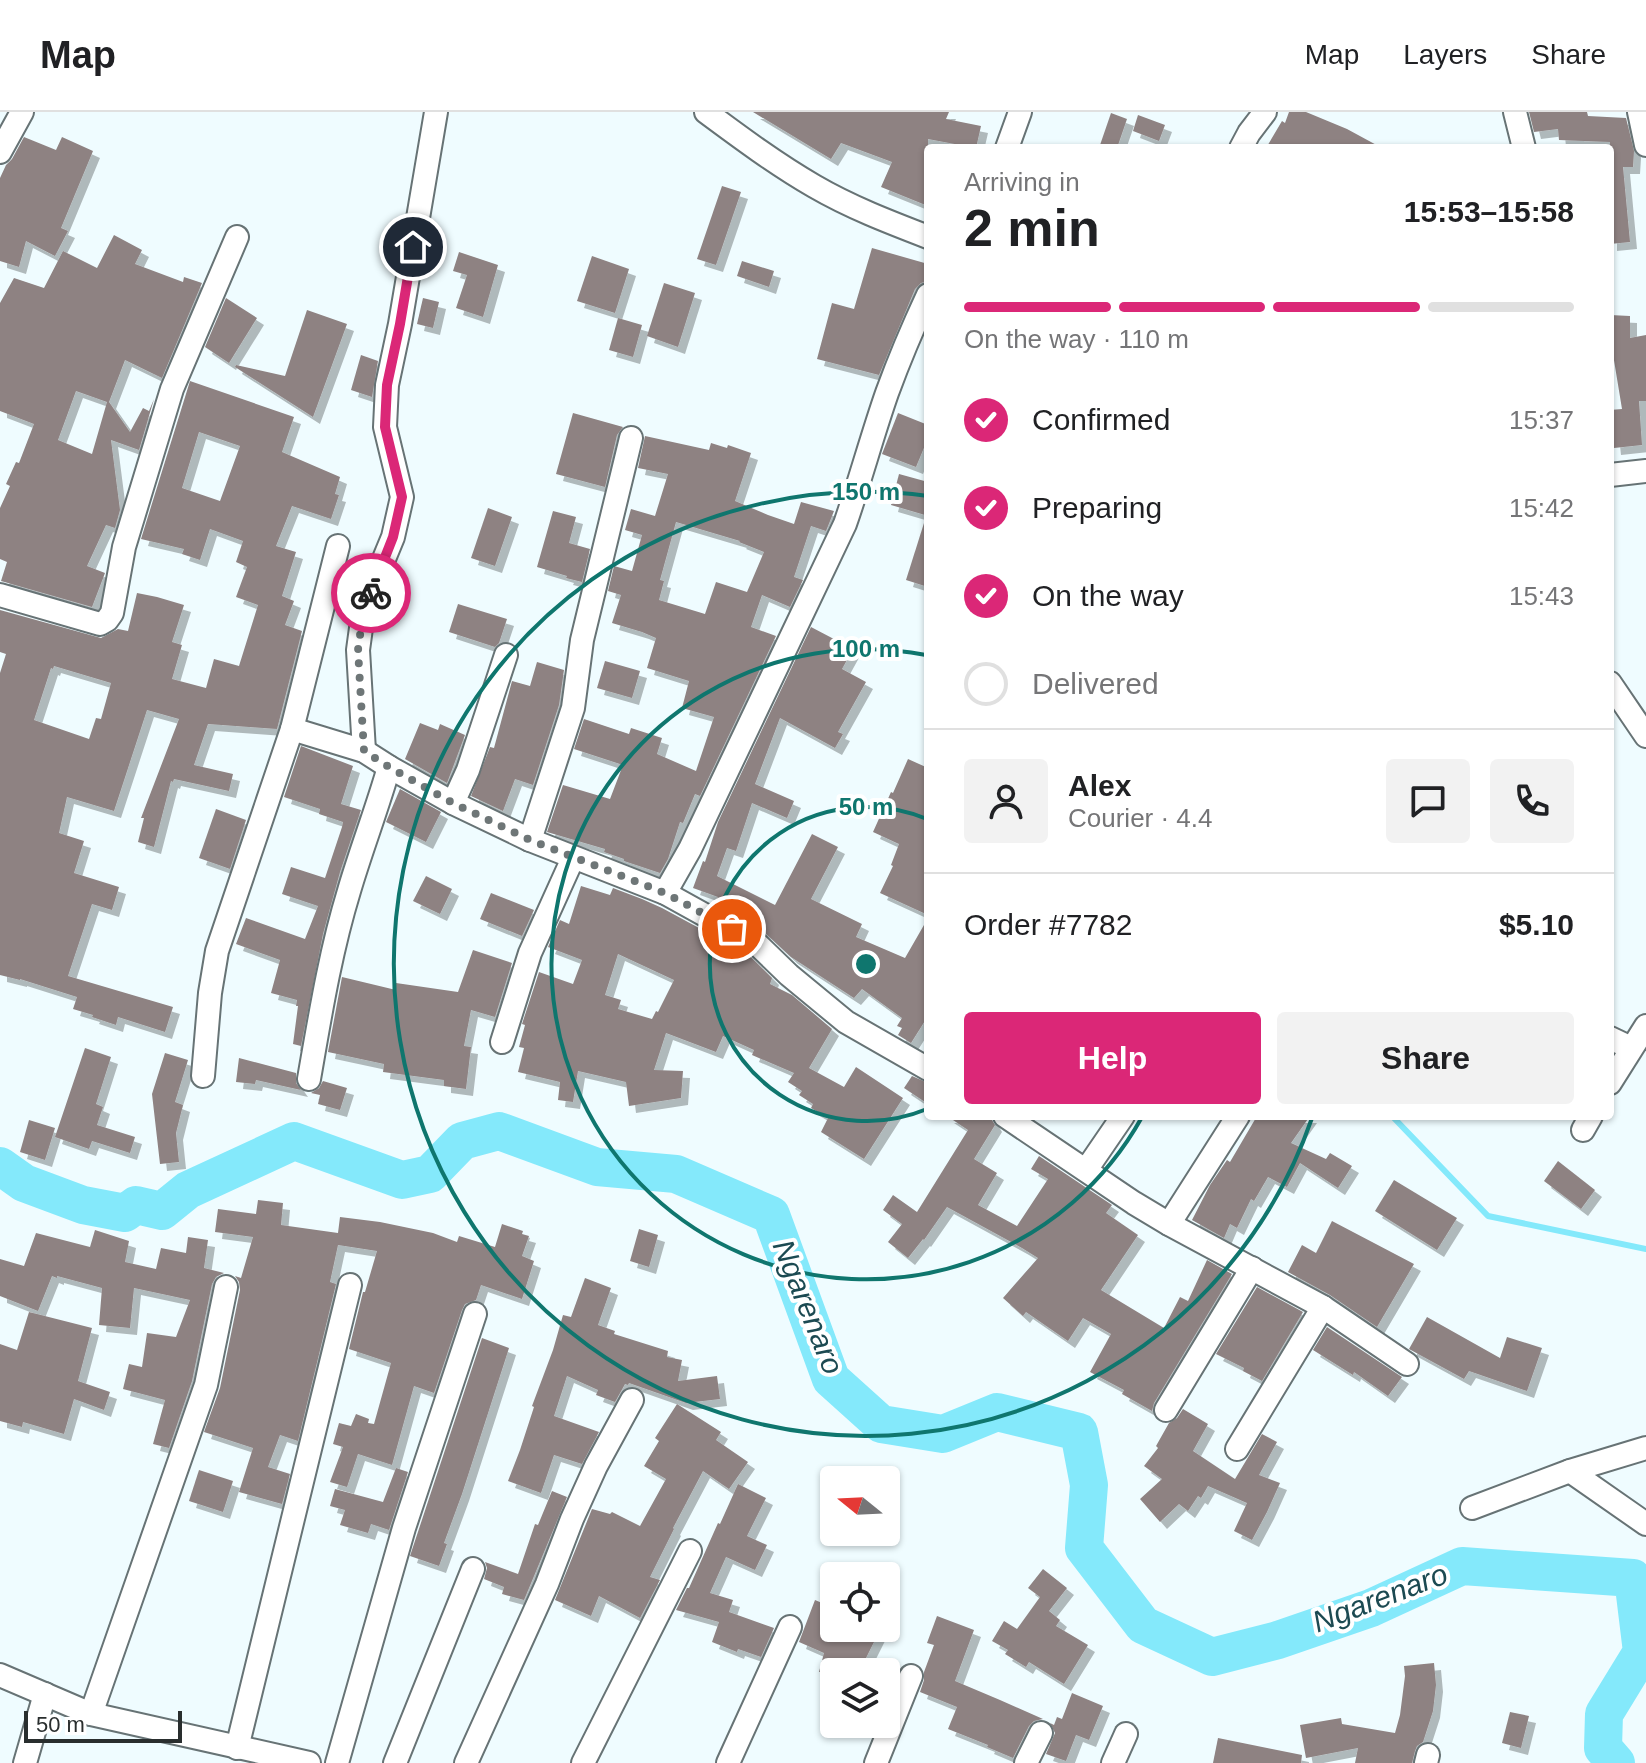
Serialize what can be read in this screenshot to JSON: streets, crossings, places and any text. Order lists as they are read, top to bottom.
{
  "water": ["Ngarenaro"],
  "scale_bar": "50 m",
  "north": "left",
  "page": {
    "header": "Map",
    "nav": ["Map", "Layers", "Share"],
    "heading": ["2 min", "Arriving in", "15:53–15:58"],
    "panel": [
      "Alex",
      "Courier · 4.4",
      "Order #7782",
      "$5.10"
    ],
    "bar": "On the way · 110 m",
    "list": [
      ["Confirmed", "15:37"],
      ["Preparing", "15:42"],
      ["On the way", "15:43"],
      "Delivered"
    ],
    "buttons": ["Help", "Share"],
    "scale": "50 m"
  },
  "rings": ["150 m", "100 m", "50 m"]
}
